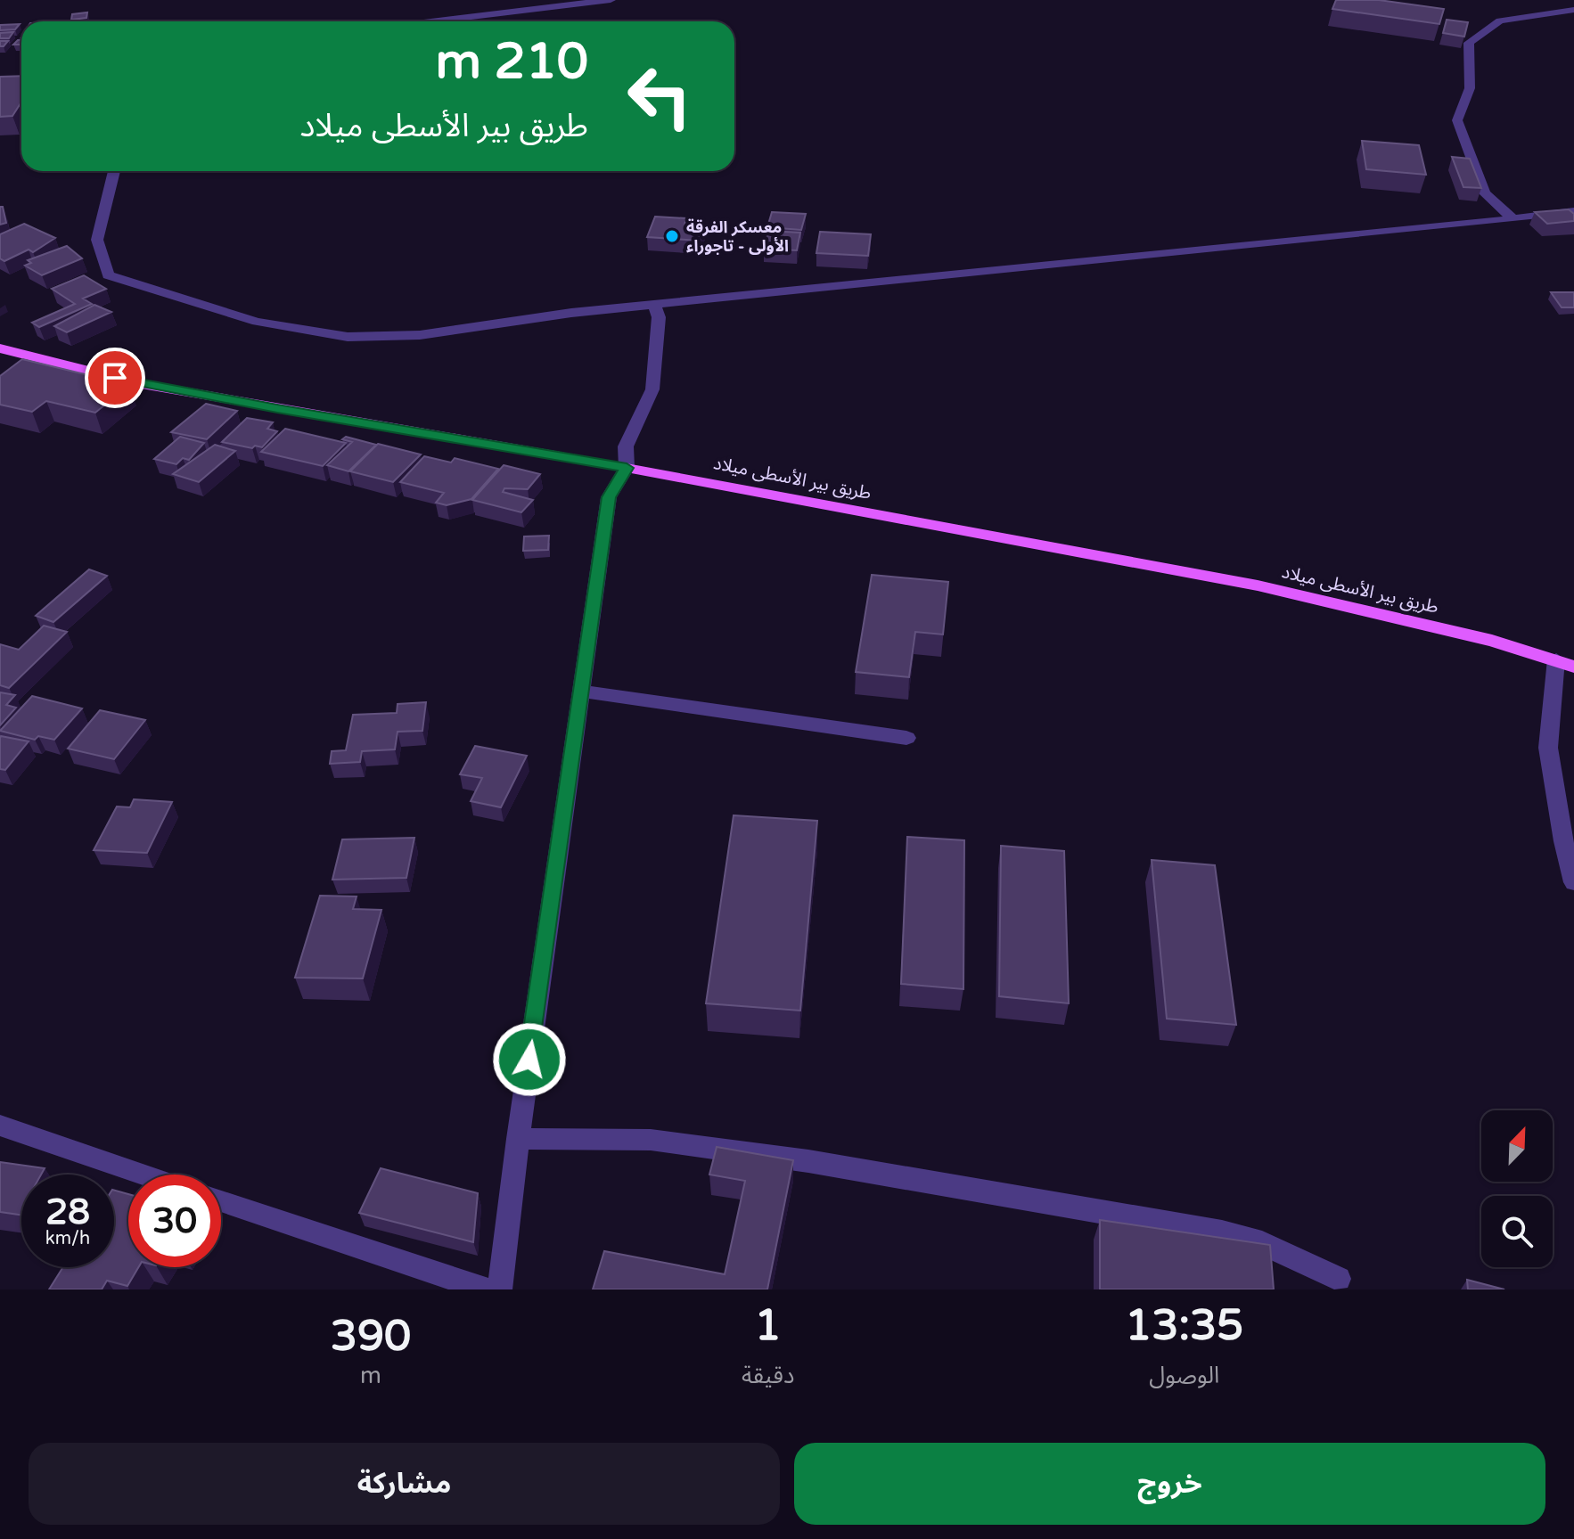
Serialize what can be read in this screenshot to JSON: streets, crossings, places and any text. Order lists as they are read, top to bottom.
{
  "streets": {
    "main road": ["طريق بير الأسطى ميلاد"]
  },
  "places": ["معسكر الفرقة الأولى - تاجوراء"],
  "north": "top right",
  "page": {
    "turn": ["210 m", "طريق بير الأسطى ميلاد"],
    "speed": "28 km/h",
    "limit": "30",
    "eta": [
      "13:35",
      "الوصول",
      "1",
      "دقيقة",
      "390",
      "m"
    ],
    "buttons": ["خروج", "مشاركة"]
  }
}
